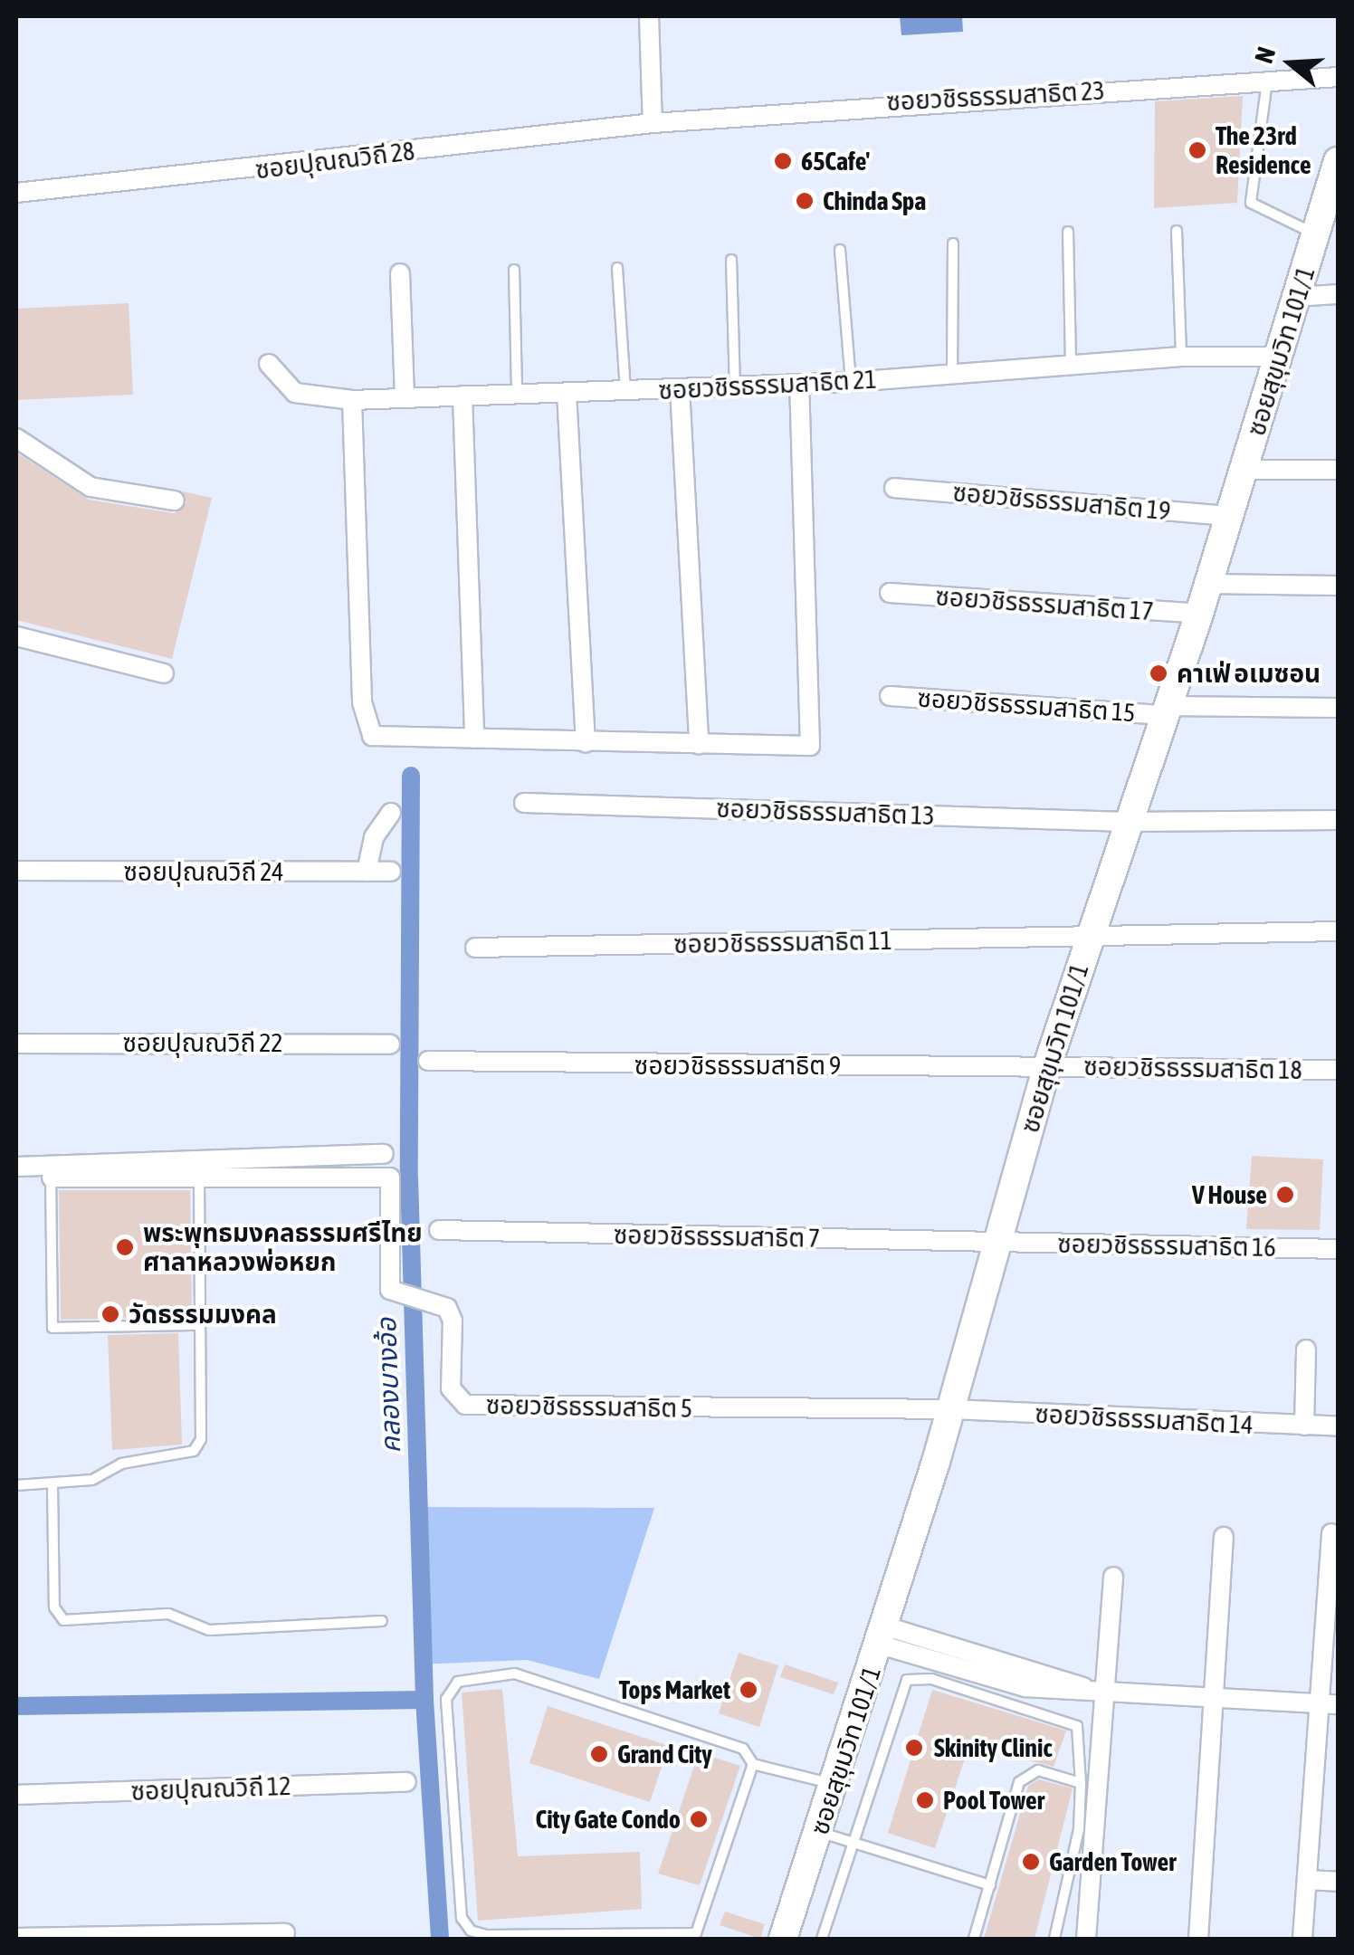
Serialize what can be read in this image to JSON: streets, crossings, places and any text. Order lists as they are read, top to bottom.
{
  "streets": {
    "street": [
      "ซอยวชิรธรรมสาธิต 23",
      "ซอยปุณณวิถี 28",
      "ซอยสุขุมวิท 101/1",
      "ซอยวชิรธรรมสาธิต 21",
      "ซอยวชิรธรรมสาธิต 19",
      "ซอยวชิรธรรมสาธิต 17",
      "ซอยวชิรธรรมสาธิต 15",
      "ซอยวชิรธรรมสาธิต 13",
      "ซอยปุณณวิถี 24",
      "ซอยวชิรธรรมสาธิต 11",
      "ซอยปุณณวิถี 22",
      "ซอยวชิรธรรมสาธิต 9",
      "ซอยวชิรธรรมสาธิต 18",
      "ซอยวชิรธรรมสาธิต 7",
      "ซอยวชิรธรรมสาธิต 16",
      "ซอยวชิรธรรมสาธิต 5",
      "ซอยวชิรธรรมสาธิต 14",
      "ซอยปุณณวิถี 12"
    ]
  },
  "crossings": [
    ["ซอยวชิรธรรมสาธิต 23", "ซอยปุณณวิถี 28"],
    ["ซอยสุขุมวิท 101/1", "ซอยวชิรธรรมสาธิต 21"],
    ["ซอยสุขุมวิท 101/1", "ซอยวชิรธรรมสาธิต 19"],
    ["ซอยสุขุมวิท 101/1", "ซอยวชิรธรรมสาธิต 17"],
    ["ซอยสุขุมวิท 101/1", "ซอยวชิรธรรมสาธิต 15"],
    ["ซอยสุขุมวิท 101/1", "ซอยวชิรธรรมสาธิต 13"],
    ["ซอยสุขุมวิท 101/1", "ซอยวชิรธรรมสาธิต 11"],
    ["ซอยสุขุมวิท 101/1", "ซอยวชิรธรรมสาธิต 9"],
    ["ซอยสุขุมวิท 101/1", "ซอยวชิรธรรมสาธิต 18"],
    ["ซอยสุขุมวิท 101/1", "ซอยวชิรธรรมสาธิต 7"],
    ["ซอยสุขุมวิท 101/1", "ซอยวชิรธรรมสาธิต 16"],
    ["ซอยสุขุมวิท 101/1", "ซอยวชิรธรรมสาธิต 5"],
    ["ซอยสุขุมวิท 101/1", "ซอยวชิรธรรมสาธิต 14"],
    ["ซอยวชิรธรรมสาธิต 9", "ซอยวชิรธรรมสาธิต 18"],
    ["ซอยวชิรธรรมสาธิต 7", "ซอยวชิรธรรมสาธิต 16"],
    ["ซอยวชิรธรรมสาธิต 5", "ซอยวชิรธรรมสาธิต 14"]
  ],
  "water": ["คลองบางอ้อ"],
  "places": [
    "The 23rd Residence",
    "65Cafe'",
    "Chinda Spa",
    "คาเฟ่ อเมซอน",
    "V House",
    "พระพุทธมงคลธรรมศรีไทย ศาลาหลวงพ่อหยก",
    "วัดธรรมมงคล",
    "Tops Market",
    "Skinity Clinic",
    "Grand City",
    "Pool Tower",
    "City Gate Condo",
    "Garden Tower"
  ],
  "north": "left"
}
